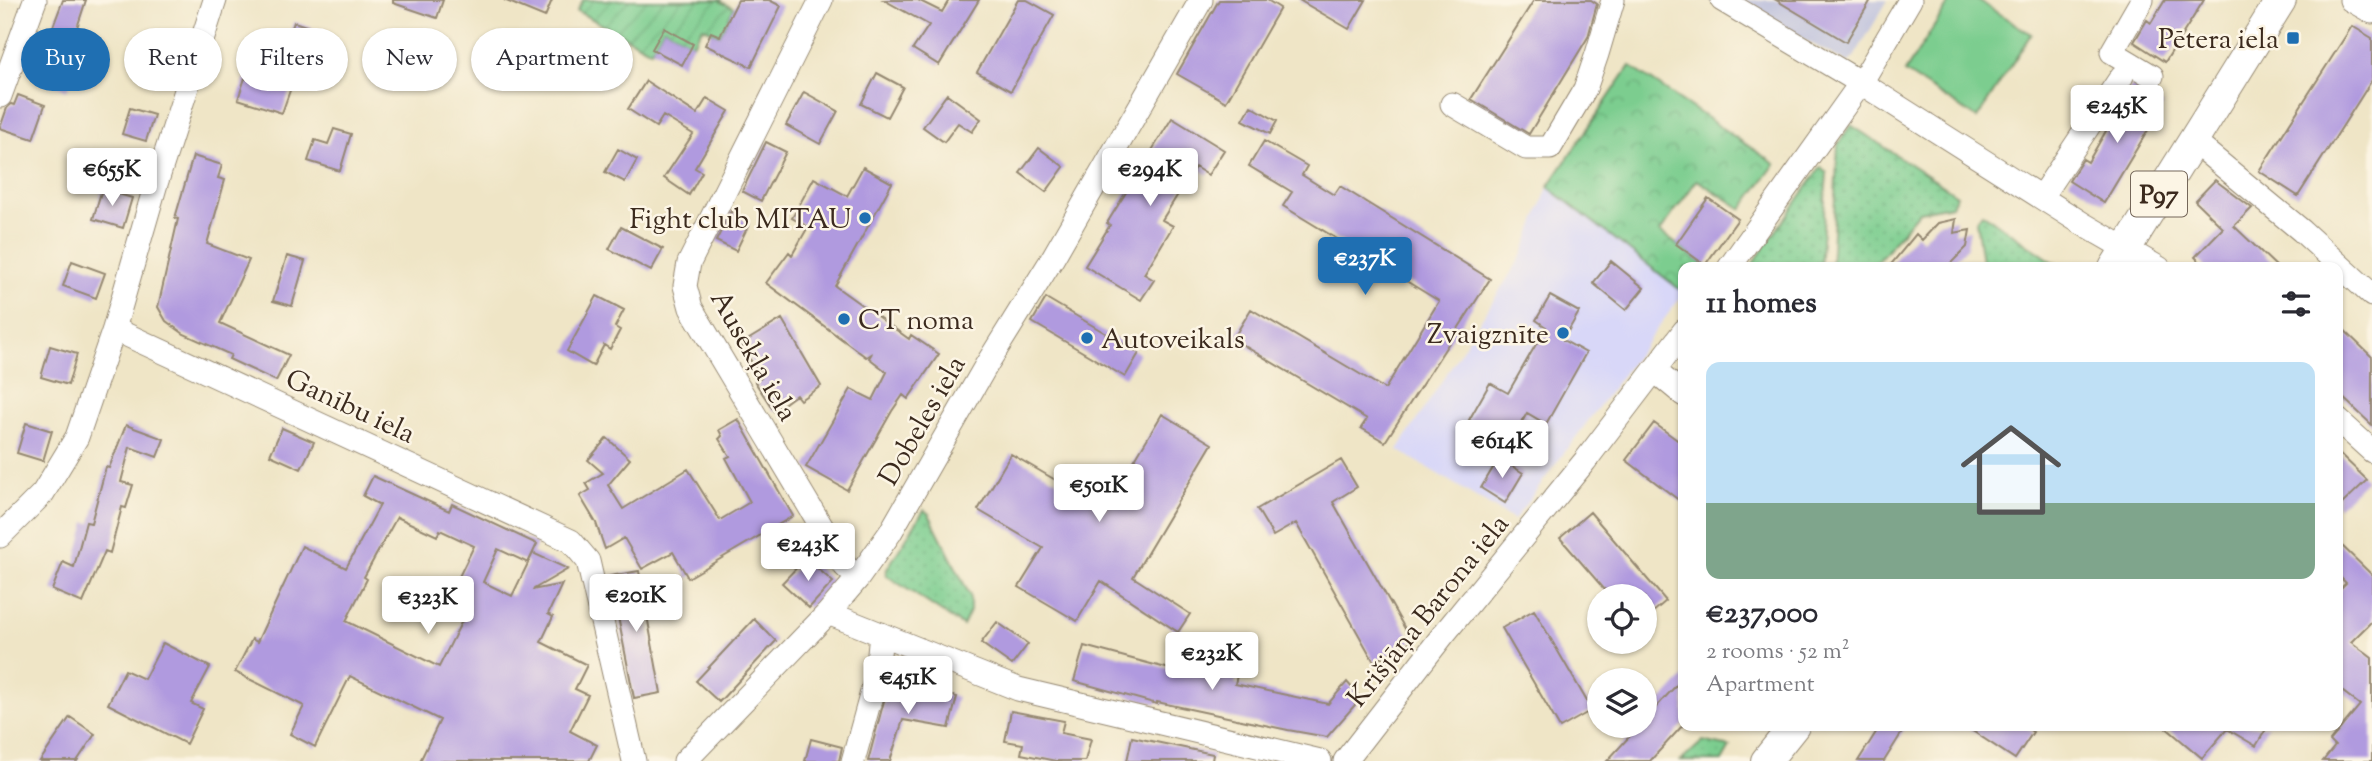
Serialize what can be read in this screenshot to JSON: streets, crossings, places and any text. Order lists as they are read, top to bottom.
{
  "streets": {
    "main road": ["P97"],
    "street": [
      "Ausekļa iela",
      "Ganību iela",
      "Dobeles iela",
      "Krišjāņa Barona iela"
    ]
  },
  "crossings": [
    ["Ausekļa iela", "Dobeles iela"]
  ],
  "places": {
    "transit": ["Pētera iela"],
    "other": [
      "Fight club MITAU",
      "CT noma",
      "Zvaigznīte",
      "Autoveikals"
    ]
  },
  "page": {
    "chip": [
      "Buy",
      "Rent",
      "Filters",
      "New",
      "Apartment"
    ],
    "price": [
      "€245K",
      "€655K",
      "€294K",
      "€237K",
      "€614K",
      "€501K",
      "€243K",
      "€201K",
      "€323K",
      "€232K",
      "€451K"
    ],
    "heading": "11 homes",
    "list": [
      {
        "name": "€237,000",
        "note": "2 rooms · 52 m² · Apartment"
      }
    ]
  }
}
